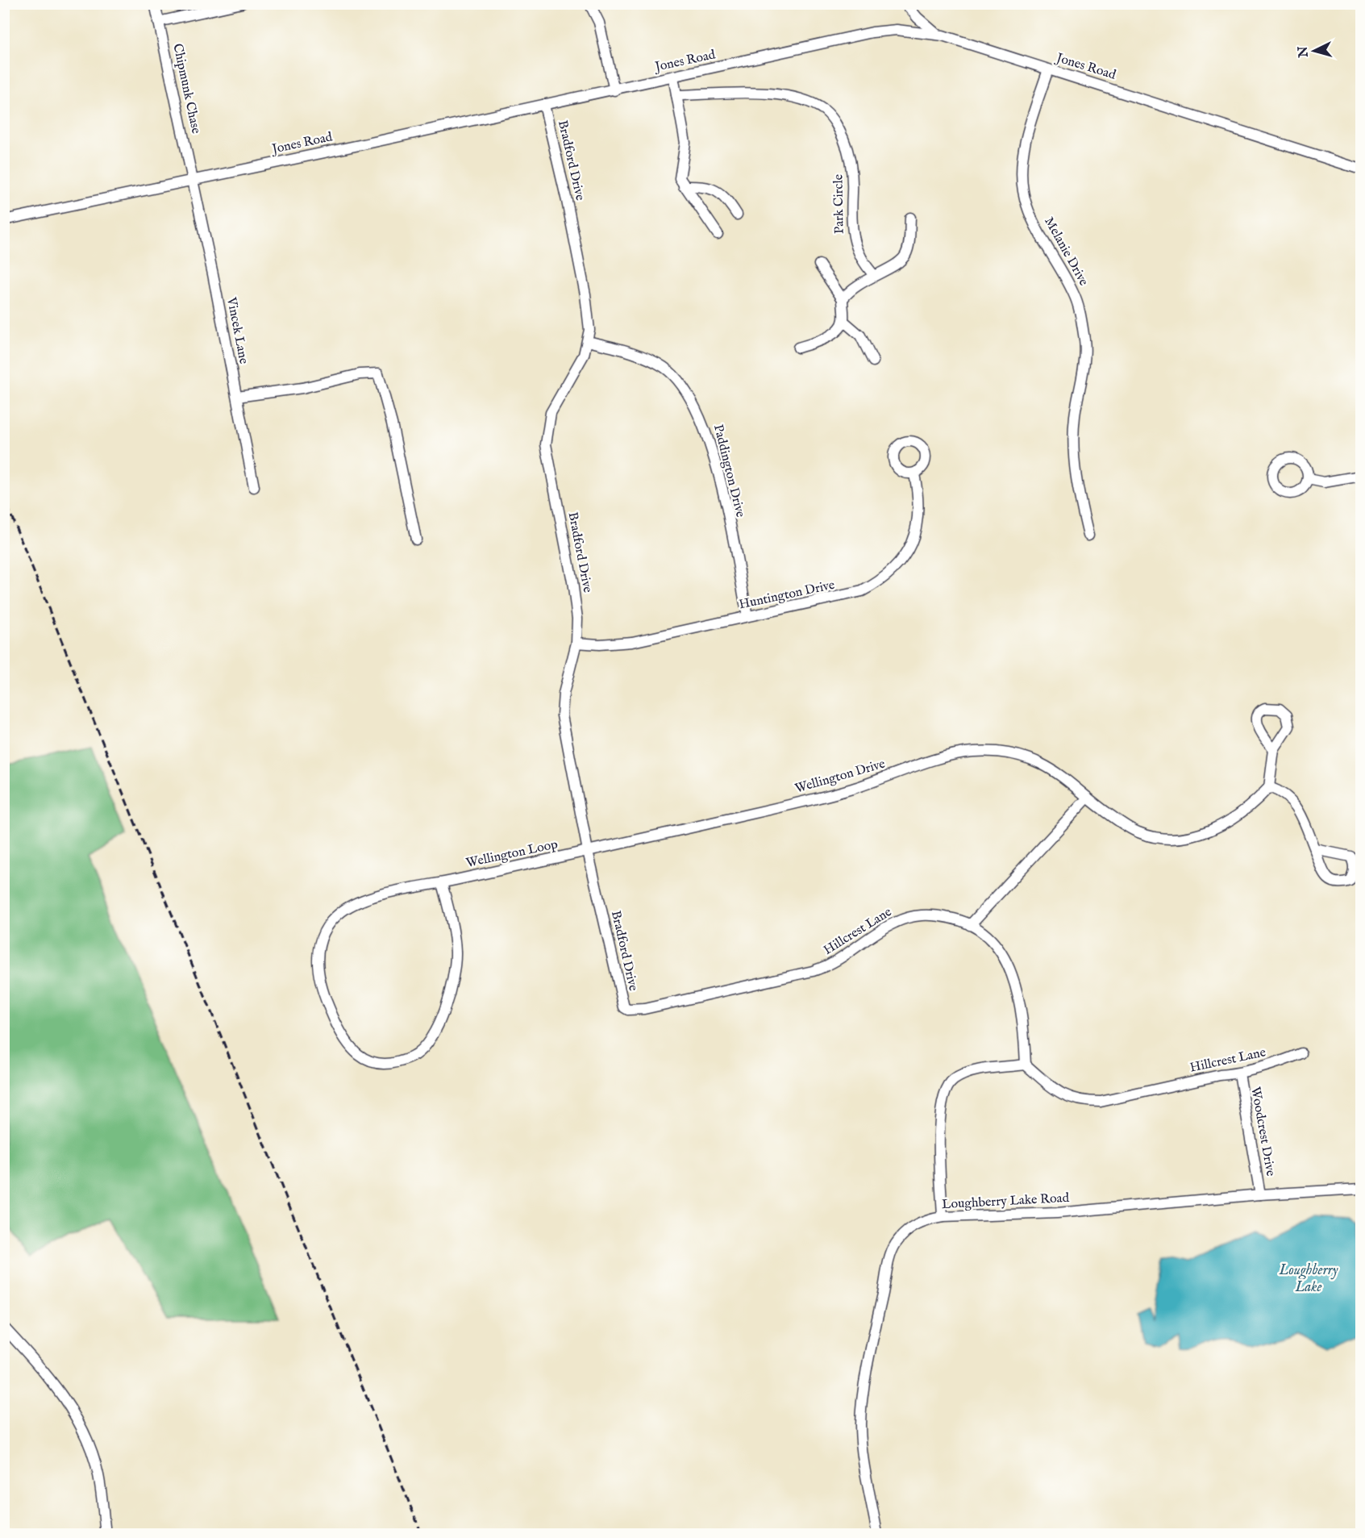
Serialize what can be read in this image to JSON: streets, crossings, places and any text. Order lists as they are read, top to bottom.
{
  "streets": {
    "street": [
      "Jones Road",
      "Chipmunk Chase",
      "Bradford Drive",
      "Park Circle",
      "Melanie Drive",
      "Vincek Lane",
      "Paddington Drive",
      "Huntington Drive",
      "Wellington Drive",
      "Wellington Loop",
      "Hillcrest Lane",
      "Woodcrest Drive",
      "Loughberry Lake Road"
    ]
  },
  "crossings": [
    ["Jones Road", "Chipmunk Chase"],
    ["Jones Road", "Bradford Drive"],
    ["Jones Road", "Melanie Drive"],
    ["Jones Road", "Vincek Lane"],
    ["Chipmunk Chase", "Vincek Lane"],
    ["Bradford Drive", "Paddington Drive"],
    ["Bradford Drive", "Huntington Drive"],
    ["Bradford Drive", "Wellington Drive"],
    ["Bradford Drive", "Wellington Loop"],
    ["Bradford Drive", "Hillcrest Lane"],
    ["Paddington Drive", "Huntington Drive"],
    ["Wellington Drive", "Wellington Loop"],
    ["Hillcrest Lane", "Woodcrest Drive"],
    ["Woodcrest Drive", "Loughberry Lake Road"]
  ],
  "water": ["Loughberry Lake"],
  "north": "left"
}
